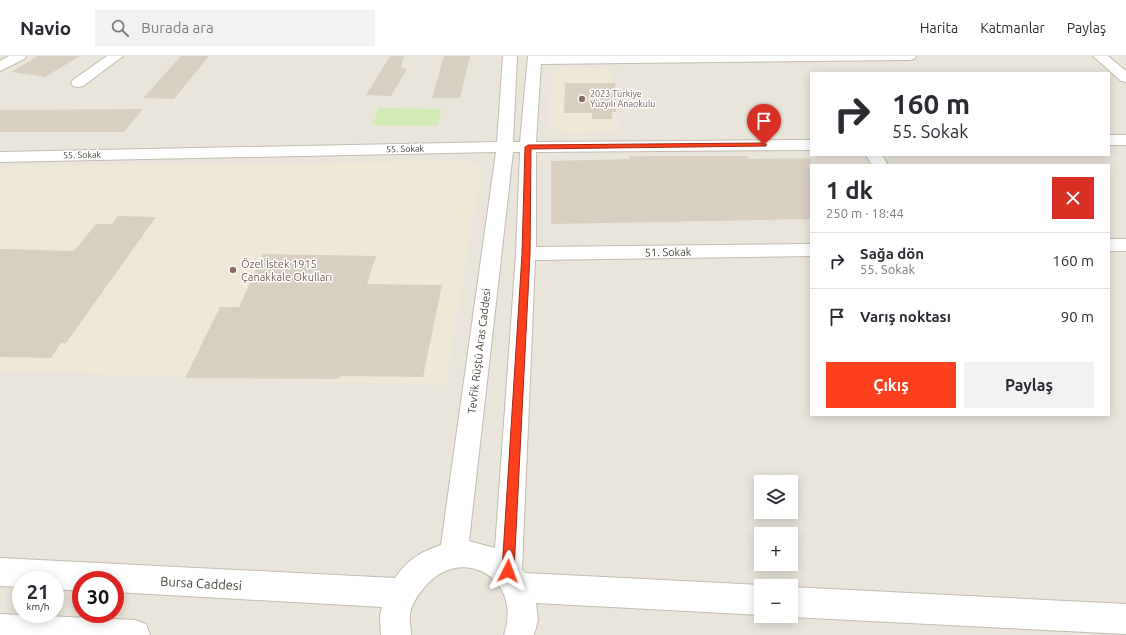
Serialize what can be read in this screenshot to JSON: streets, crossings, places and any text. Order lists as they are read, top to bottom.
{
  "streets": {
    "street": [
      "55. Sokak",
      "51. Sokak",
      "Tevfik Rüştü Aras Caddesi",
      "Bursa Caddesi"
    ]
  },
  "crossings": [
    ["55. Sokak", "Tevfik Rüştü Aras Caddesi"]
  ],
  "places": ["2023 Türkiye Yüzyılı Anaokulu", "Özel İstek 1915 Çanakkale Okulları"],
  "page": {
    "header": "Navio",
    "search": "Burada ara",
    "nav": ["Harita", "Katmanlar", "Paylaş"],
    "turn": ["160 m", "55. Sokak"],
    "heading": ["1 dk", "250 m · 18:44"],
    "list": [
      {
        "name": "Sağa dön",
        "note": "55. Sokak",
        "value": "160 m"
      },
      {
        "name": "Varış noktası",
        "value": "90 m"
      }
    ],
    "buttons": ["Çıkış", "Paylaş"],
    "map_buttons": ["+", "−"],
    "speed": "21 km/h",
    "limit": "30"
  }
}
